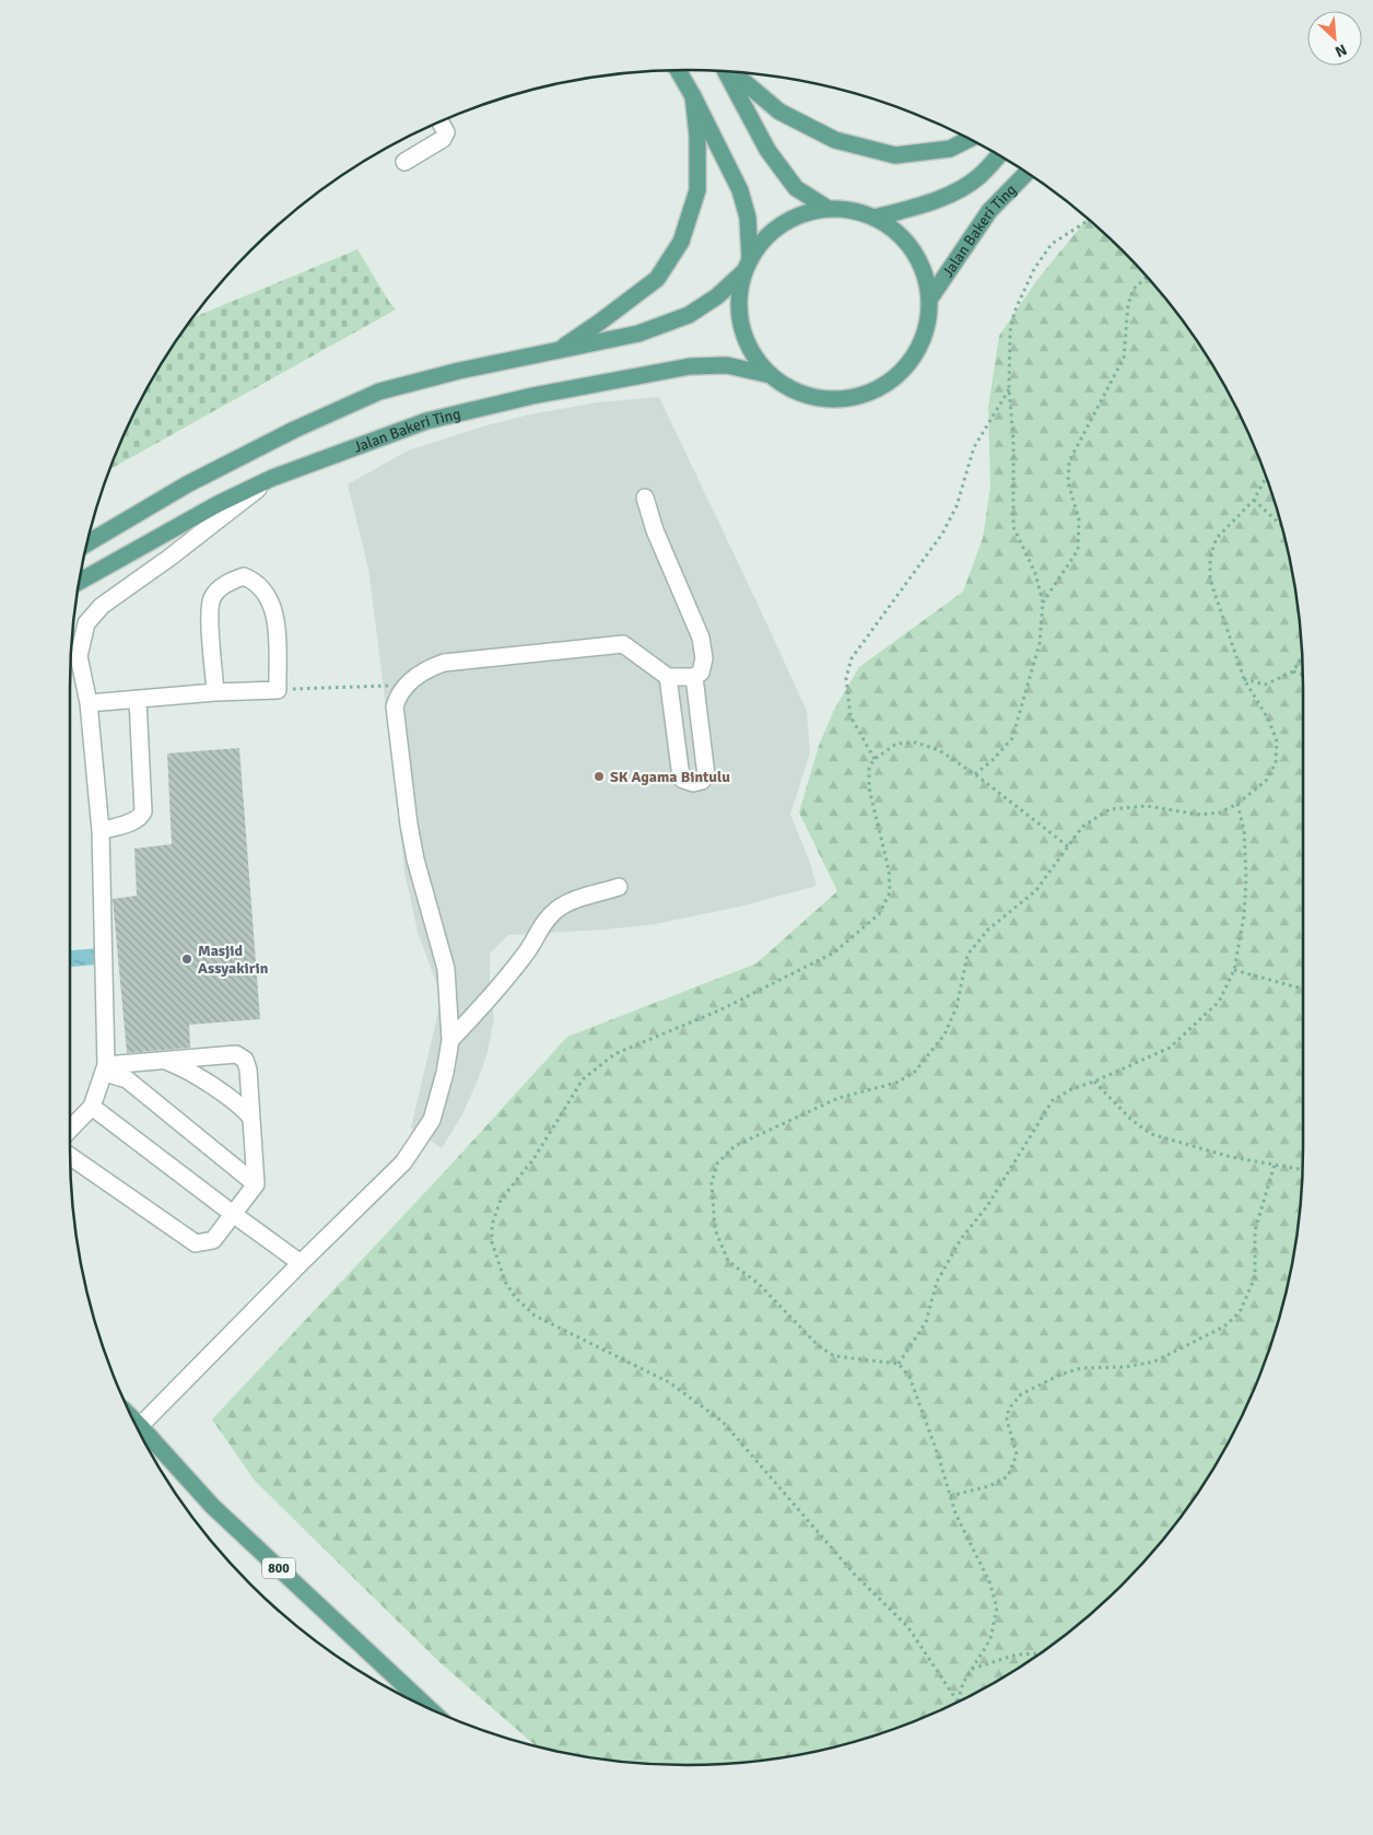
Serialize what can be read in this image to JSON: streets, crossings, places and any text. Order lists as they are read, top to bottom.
{
  "streets": {
    "main road": ["Jalan Bakeri Ting", "800"]
  },
  "places": ["SK Agama Bintulu", "Masjid Assyakirin"],
  "north": "bottom right"
}
